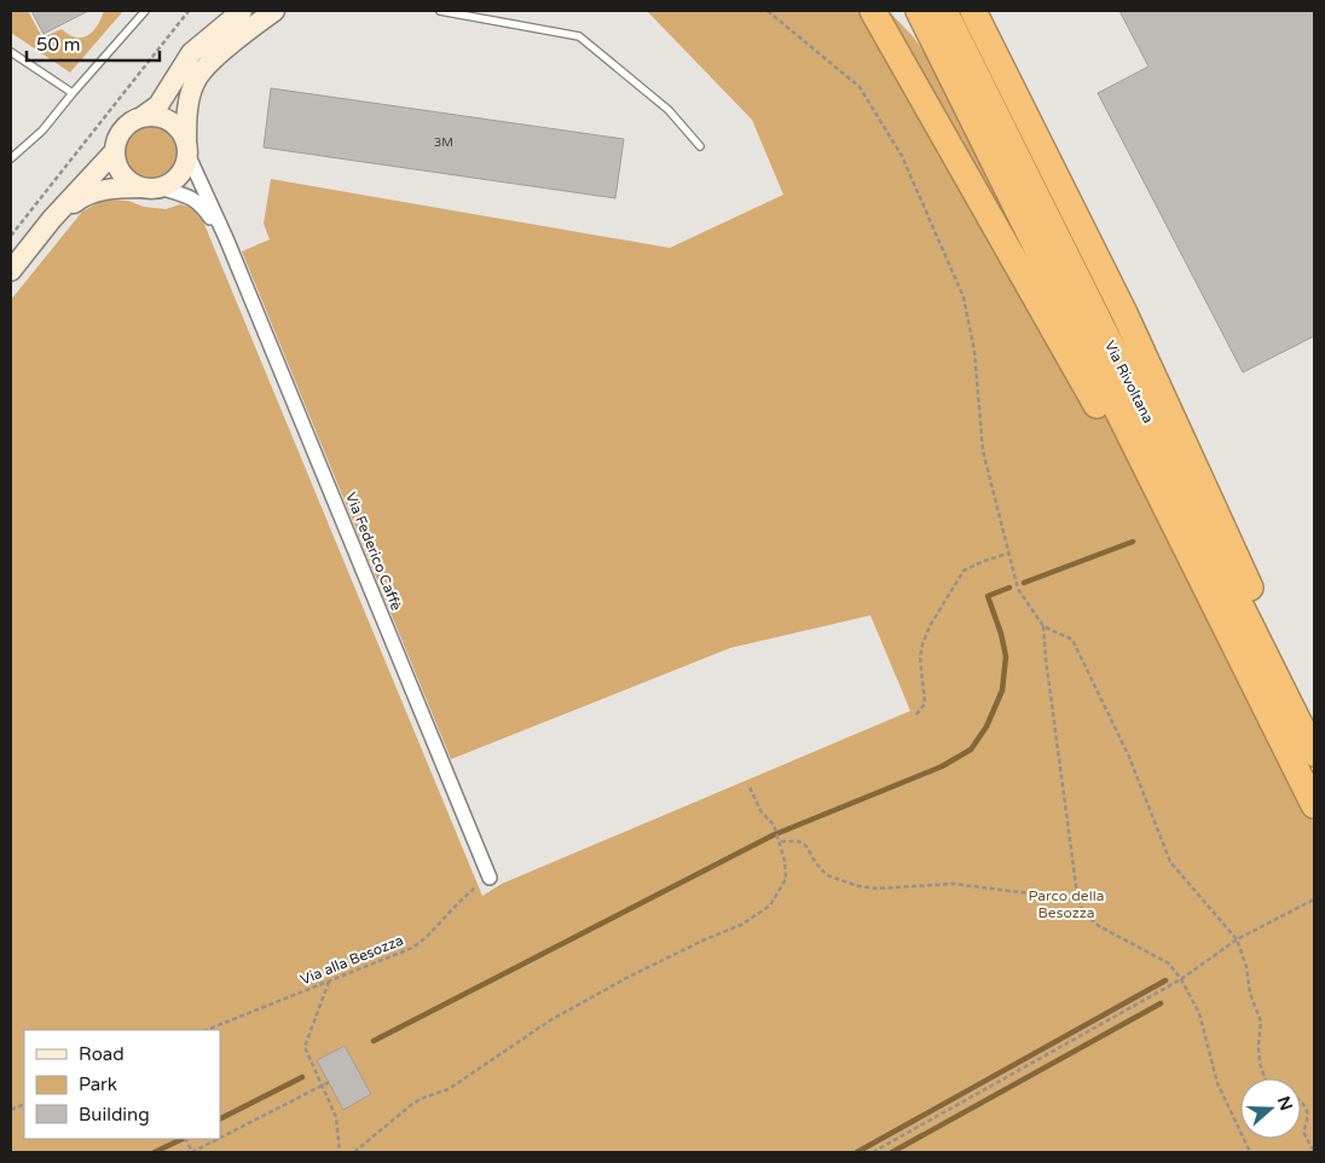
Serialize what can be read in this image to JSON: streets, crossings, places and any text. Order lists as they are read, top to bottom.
{
  "streets": {
    "highway": ["Via Rivoltana"],
    "street": ["Via Federico Caffè"],
    "path": ["Via alla Besozza"]
  },
  "crossings": [
    ["Via Federico Caffè", "Via alla Besozza"]
  ],
  "parks": ["Parco della Besozza"],
  "house_numbers": ["3M"],
  "legend": ["Road", "Park", "Building"],
  "scale_bar": "50 m",
  "north": "right"
}
